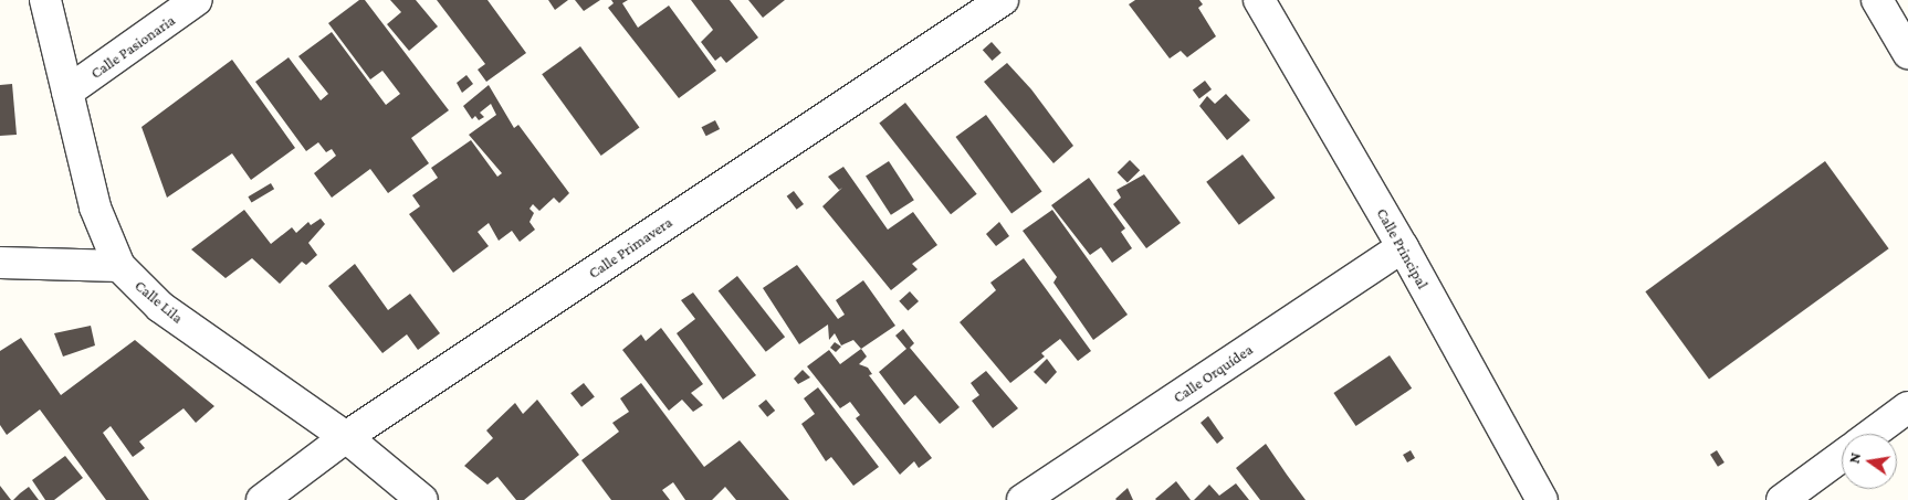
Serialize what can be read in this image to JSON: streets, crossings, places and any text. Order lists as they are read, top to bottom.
{
  "streets": {
    "street": [
      "Calle Pasionaria",
      "Calle Primavera",
      "Calle Principal",
      "Calle Lila",
      "Calle Orquídea"
    ]
  },
  "crossings": [
    ["Calle Pasionaria", "Calle Lila"],
    ["Calle Primavera", "Calle Lila"],
    ["Calle Principal", "Calle Orquídea"]
  ],
  "north": "left"
}
